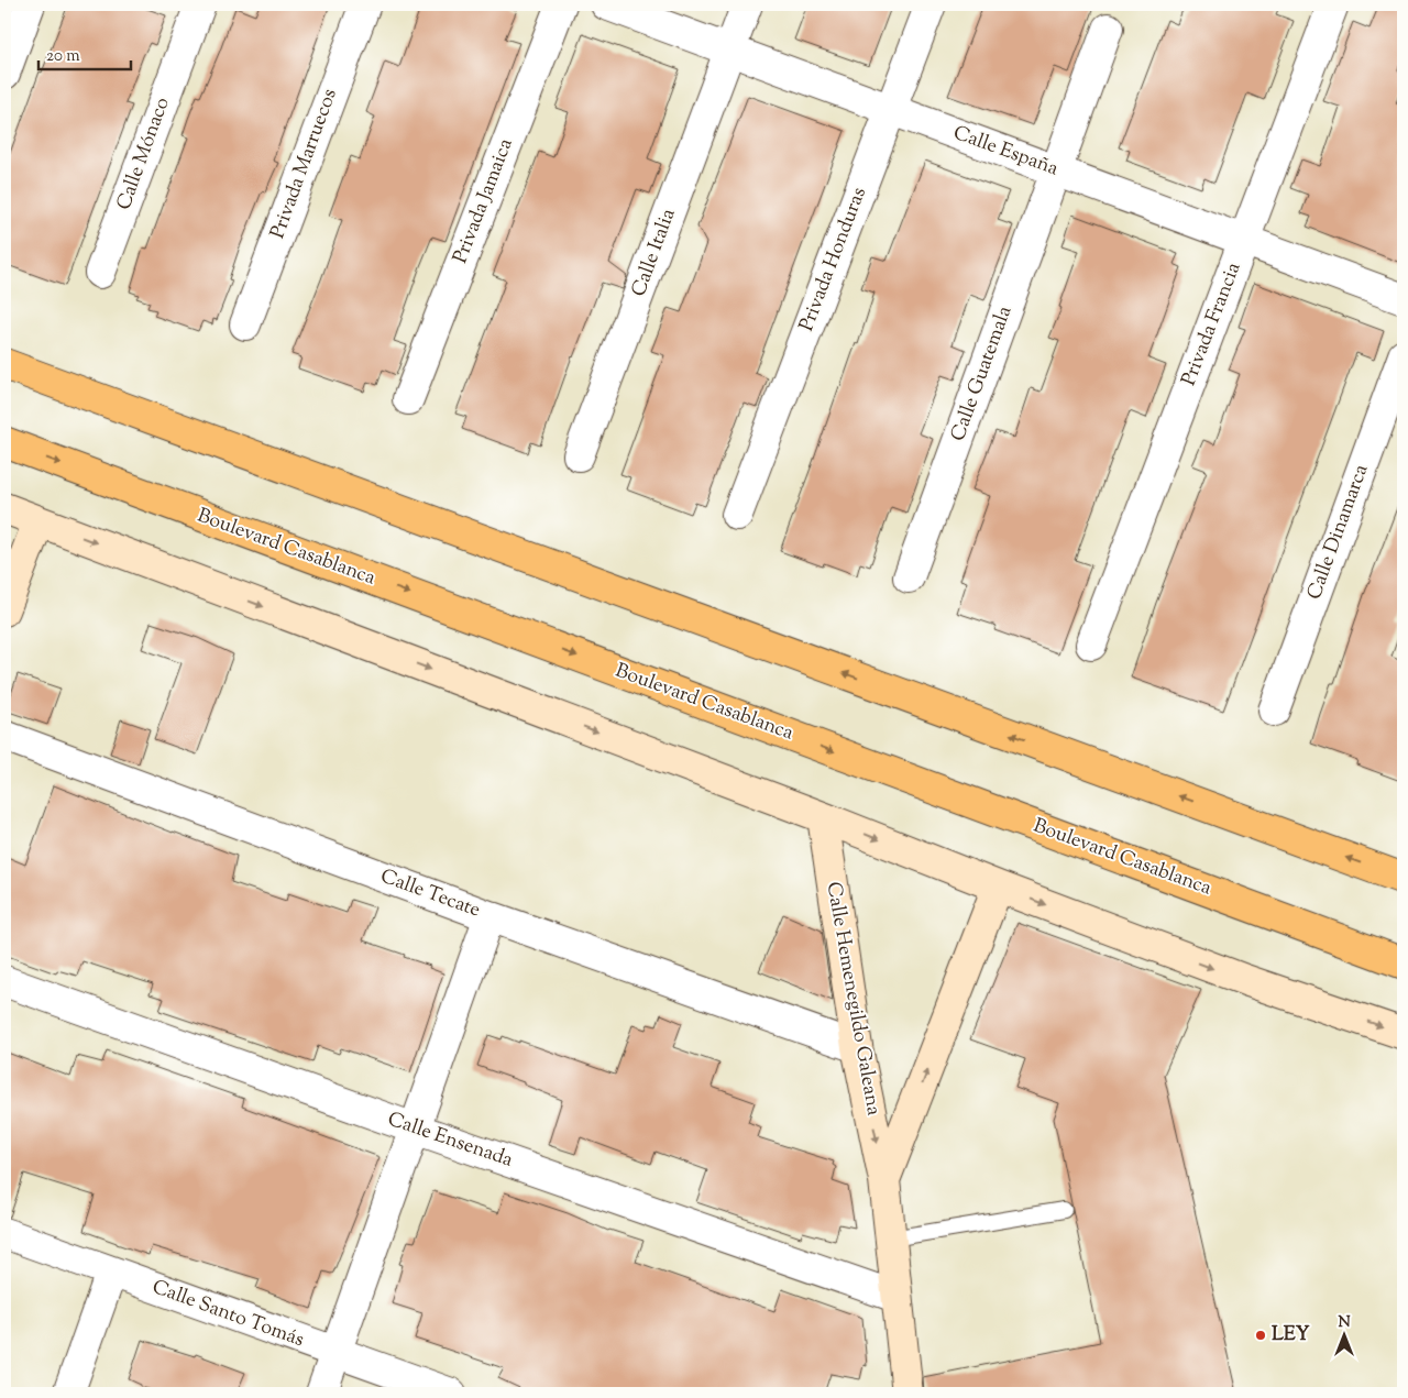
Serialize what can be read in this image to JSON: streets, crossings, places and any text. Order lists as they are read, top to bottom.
{
  "streets": {
    "main road": ["Boulevard Casablanca"],
    "street": [
      "Calle España",
      "Calle Mónaco",
      "Privada Marruecos",
      "Privada Jamaica",
      "Calle Italia",
      "Privada Honduras",
      "Privada Francia",
      "Calle Guatemala",
      "Calle Dinamarca",
      "Calle Tecate",
      "Calle Hemenegildo Galeana",
      "Calle Ensenada",
      "Calle Santo Tomás"
    ]
  },
  "crossings": [
    ["Calle España", "Calle Italia"],
    ["Calle España", "Privada Honduras"],
    ["Calle España", "Privada Francia"],
    ["Calle España", "Calle Guatemala"],
    ["Calle Tecate", "Calle Hemenegildo Galeana"],
    ["Calle Hemenegildo Galeana", "Calle Ensenada"]
  ],
  "places": ["LEY"],
  "scale_bar": "20 m",
  "north": "top"
}
